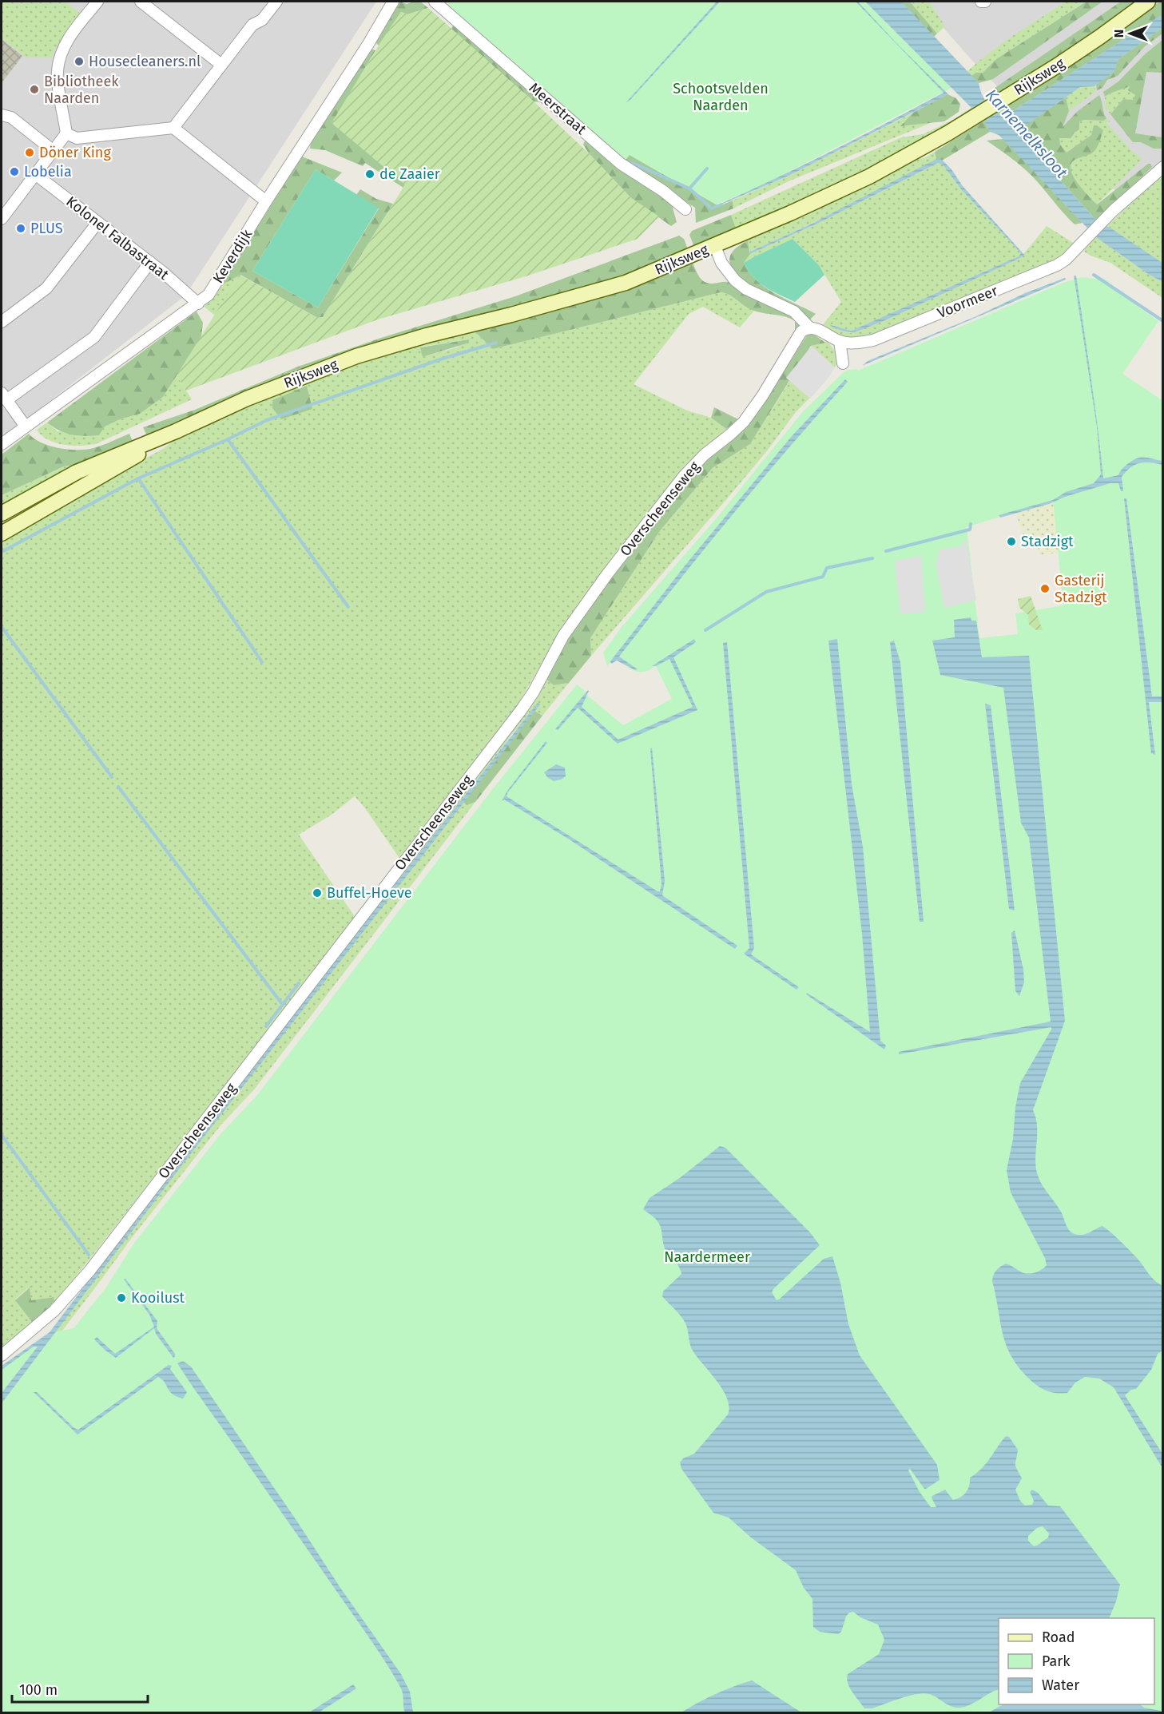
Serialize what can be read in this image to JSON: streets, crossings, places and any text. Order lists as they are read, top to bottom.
{
  "streets": {
    "main road": ["Rijksweg"],
    "street": [
      "Meerstraat",
      "Kolonel Falbastraat",
      "Keverdijk",
      "Voormeer",
      "Overscheenseweg"
    ]
  },
  "crossings": [
    ["Kolonel Falbastraat", "Keverdijk"]
  ],
  "water": ["Karnemelksloot"],
  "parks": ["Schootsvelden Naarden", "Naardermeer"],
  "places": [
    "Housecleaners.nl",
    "Bibliotheek Naarden",
    "Döner King",
    "Lobelia",
    "de Zaaier",
    "PLUS",
    "Stadzigt",
    "Gasterij Stadzigt",
    "Buffel-Hoeve",
    "Kooilust"
  ],
  "legend": ["Road", "Park", "Water"],
  "scale_bar": "100 m",
  "north": "left"
}
